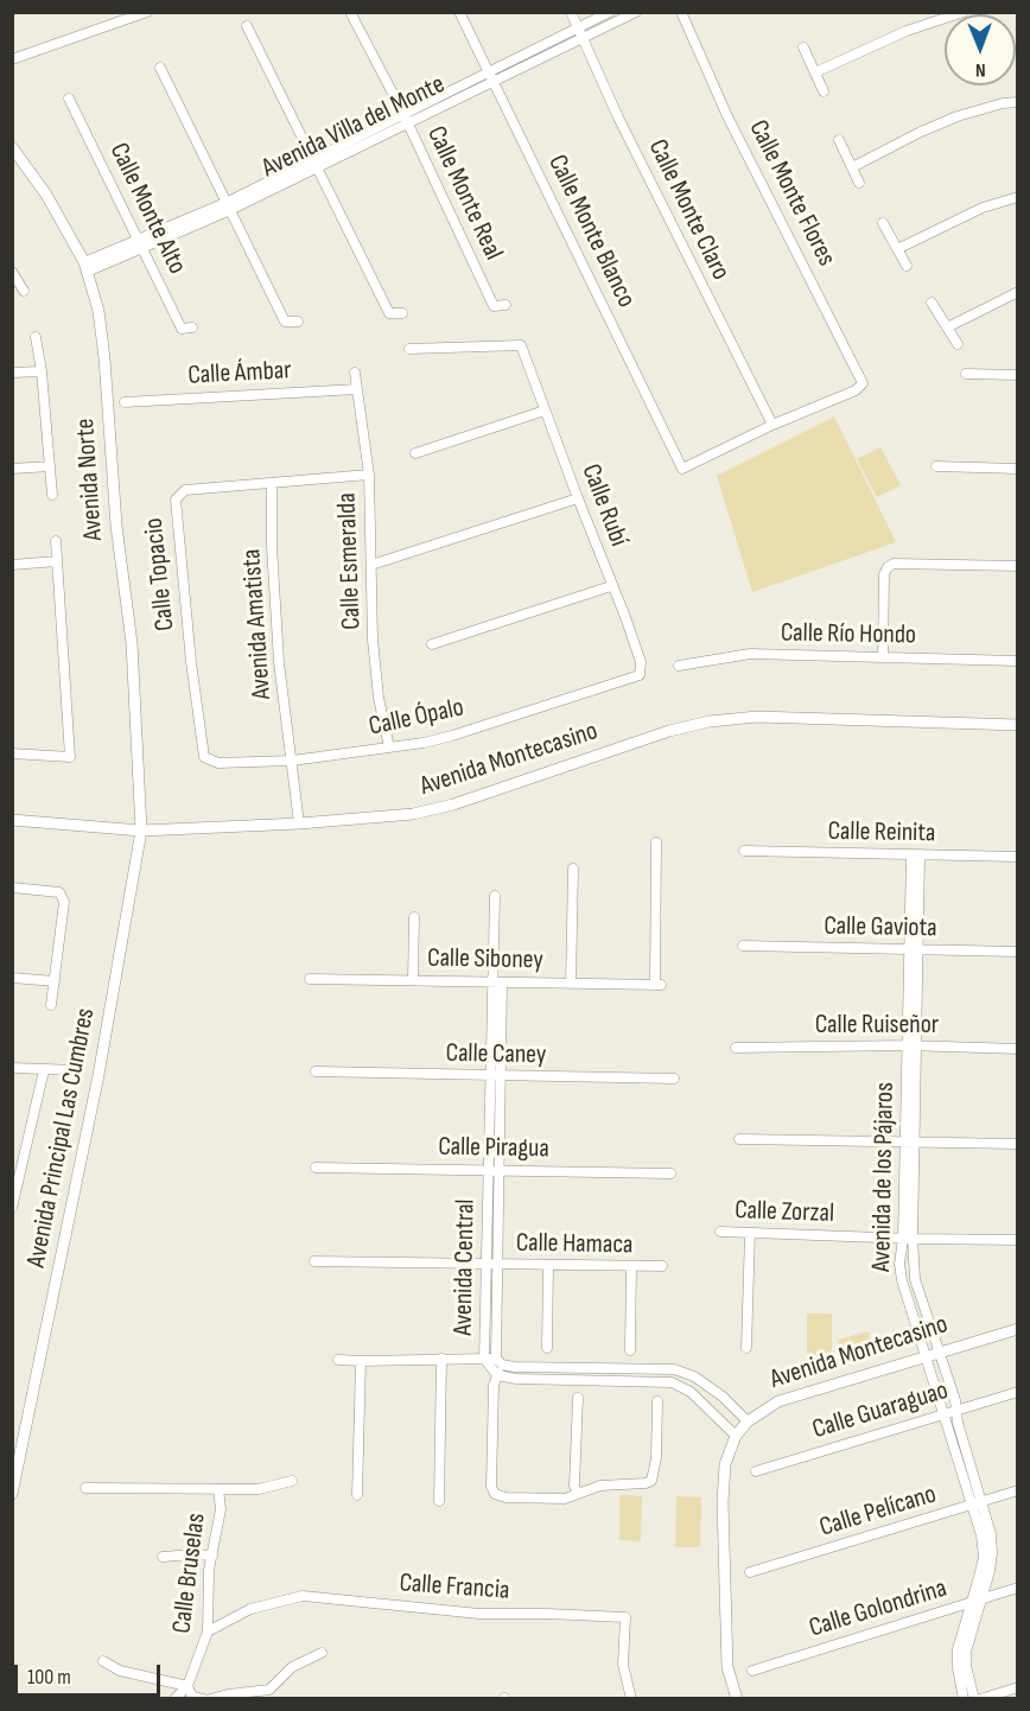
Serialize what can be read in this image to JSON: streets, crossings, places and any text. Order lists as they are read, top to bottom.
{
  "streets": {
    "street": [
      "Avenida Villa del Monte",
      "Calle Monte Real",
      "Calle Monte Flores",
      "Calle Monte Alto",
      "Calle Monte Claro",
      "Calle Monte Blanco",
      "Calle Ámbar",
      "Avenida Norte",
      "Calle Rubí",
      "Calle Esmeralda",
      "Calle Topacio",
      "Avenida Amatista",
      "Calle Río Hondo",
      "Calle Ópalo",
      "Avenida Montecasino",
      "Calle Reinita",
      "Calle Gaviota",
      "Calle Siboney",
      "Calle Ruiseñor",
      "Calle Caney",
      "Avenida Principal Las Cumbres",
      "Calle Piragua",
      "Avenida de los Pájaros",
      "Calle Zorzal",
      "Calle Hamaca",
      "Avenida Central",
      "Calle Guaraguao",
      "Calle Pelícano",
      "Calle Bruselas",
      "Calle Francia",
      "Calle Golondrina"
    ]
  },
  "crossings": [
    ["Avenida Villa del Monte", "Calle Monte Real"],
    ["Avenida Villa del Monte", "Calle Monte Alto"],
    ["Avenida Villa del Monte", "Calle Monte Claro"],
    ["Avenida Villa del Monte", "Calle Monte Blanco"],
    ["Avenida Villa del Monte", "Avenida Norte"],
    ["Calle Monte Flores", "Calle Monte Claro"],
    ["Calle Monte Flores", "Calle Monte Blanco"],
    ["Calle Monte Claro", "Calle Monte Blanco"],
    ["Calle Ámbar", "Calle Esmeralda"],
    ["Avenida Norte", "Avenida Montecasino"],
    ["Avenida Norte", "Avenida Principal Las Cumbres"],
    ["Calle Rubí", "Calle Ópalo"],
    ["Calle Esmeralda", "Calle Topacio"],
    ["Calle Esmeralda", "Calle Ópalo"],
    ["Calle Topacio", "Avenida Amatista"],
    ["Calle Topacio", "Calle Ópalo"],
    ["Avenida Amatista", "Calle Ópalo"],
    ["Avenida Amatista", "Avenida Montecasino"],
    ["Avenida Montecasino", "Avenida Principal Las Cumbres"],
    ["Avenida Montecasino", "Avenida de los Pájaros"],
    ["Avenida Montecasino", "Avenida Central"],
    ["Calle Reinita", "Avenida de los Pájaros"],
    ["Calle Gaviota", "Avenida de los Pájaros"],
    ["Calle Siboney", "Avenida Central"],
    ["Calle Ruiseñor", "Avenida de los Pájaros"],
    ["Calle Caney", "Avenida Central"],
    ["Calle Piragua", "Avenida Central"],
    ["Avenida de los Pájaros", "Calle Zorzal"],
    ["Avenida de los Pájaros", "Calle Guaraguao"],
    ["Avenida de los Pájaros", "Calle Pelícano"],
    ["Avenida de los Pájaros", "Calle Golondrina"],
    ["Calle Hamaca", "Avenida Central"],
    ["Calle Bruselas", "Calle Francia"]
  ],
  "scale_bar": "100 m",
  "north": "bottom"
}
